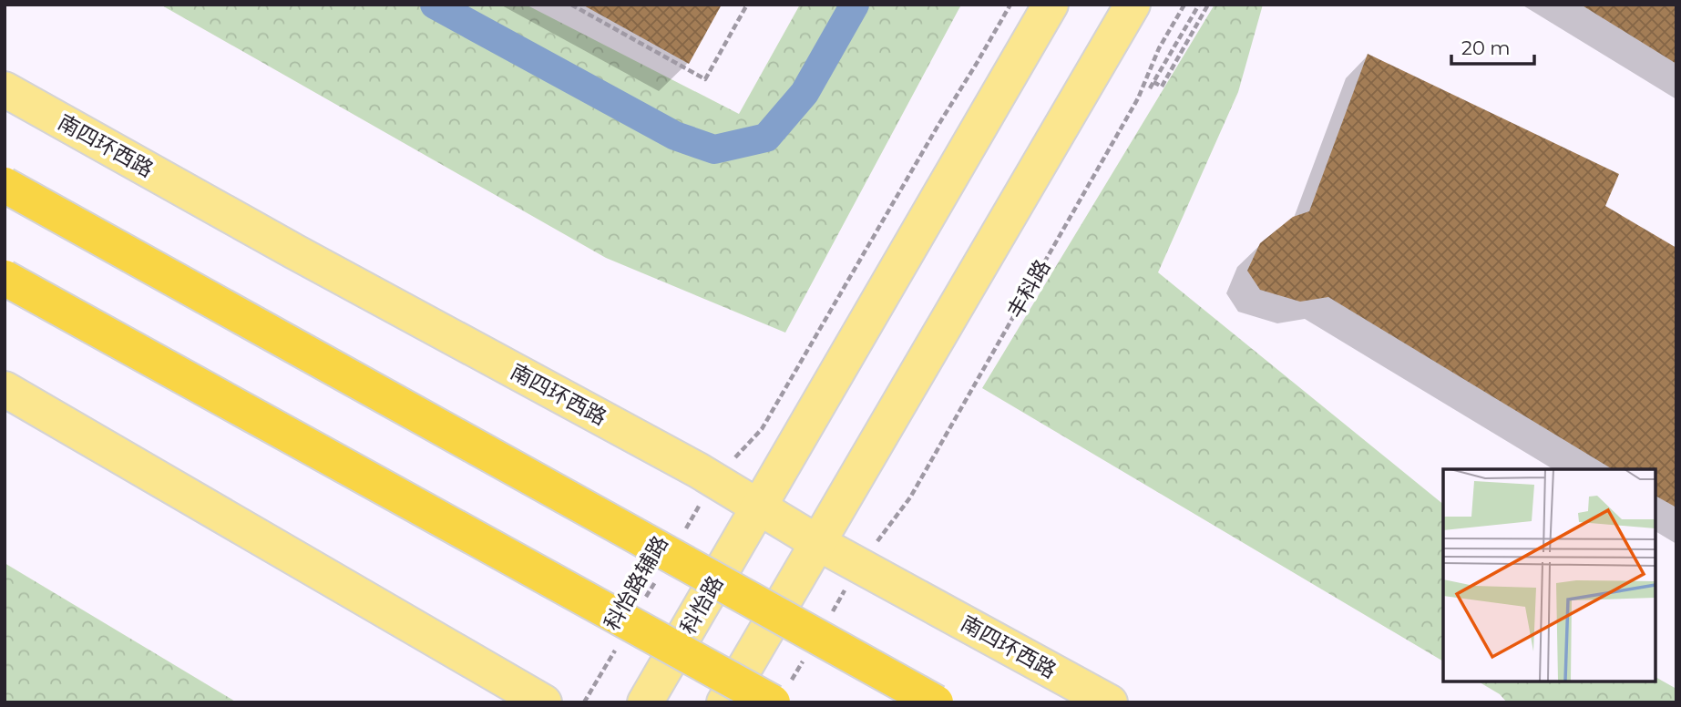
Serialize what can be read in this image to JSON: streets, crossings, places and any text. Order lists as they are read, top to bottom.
{
  "streets": {
    "main road": ["南四环西路", "科怡路"],
    "path": ["丰科路", "科怡路辅路"]
  },
  "crossings": [
    ["南四环西路", "丰科路"],
    ["南四环西路", "科怡路辅路"],
    ["南四环西路", "科怡路"]
  ],
  "scale_bar": "20 m"
}
